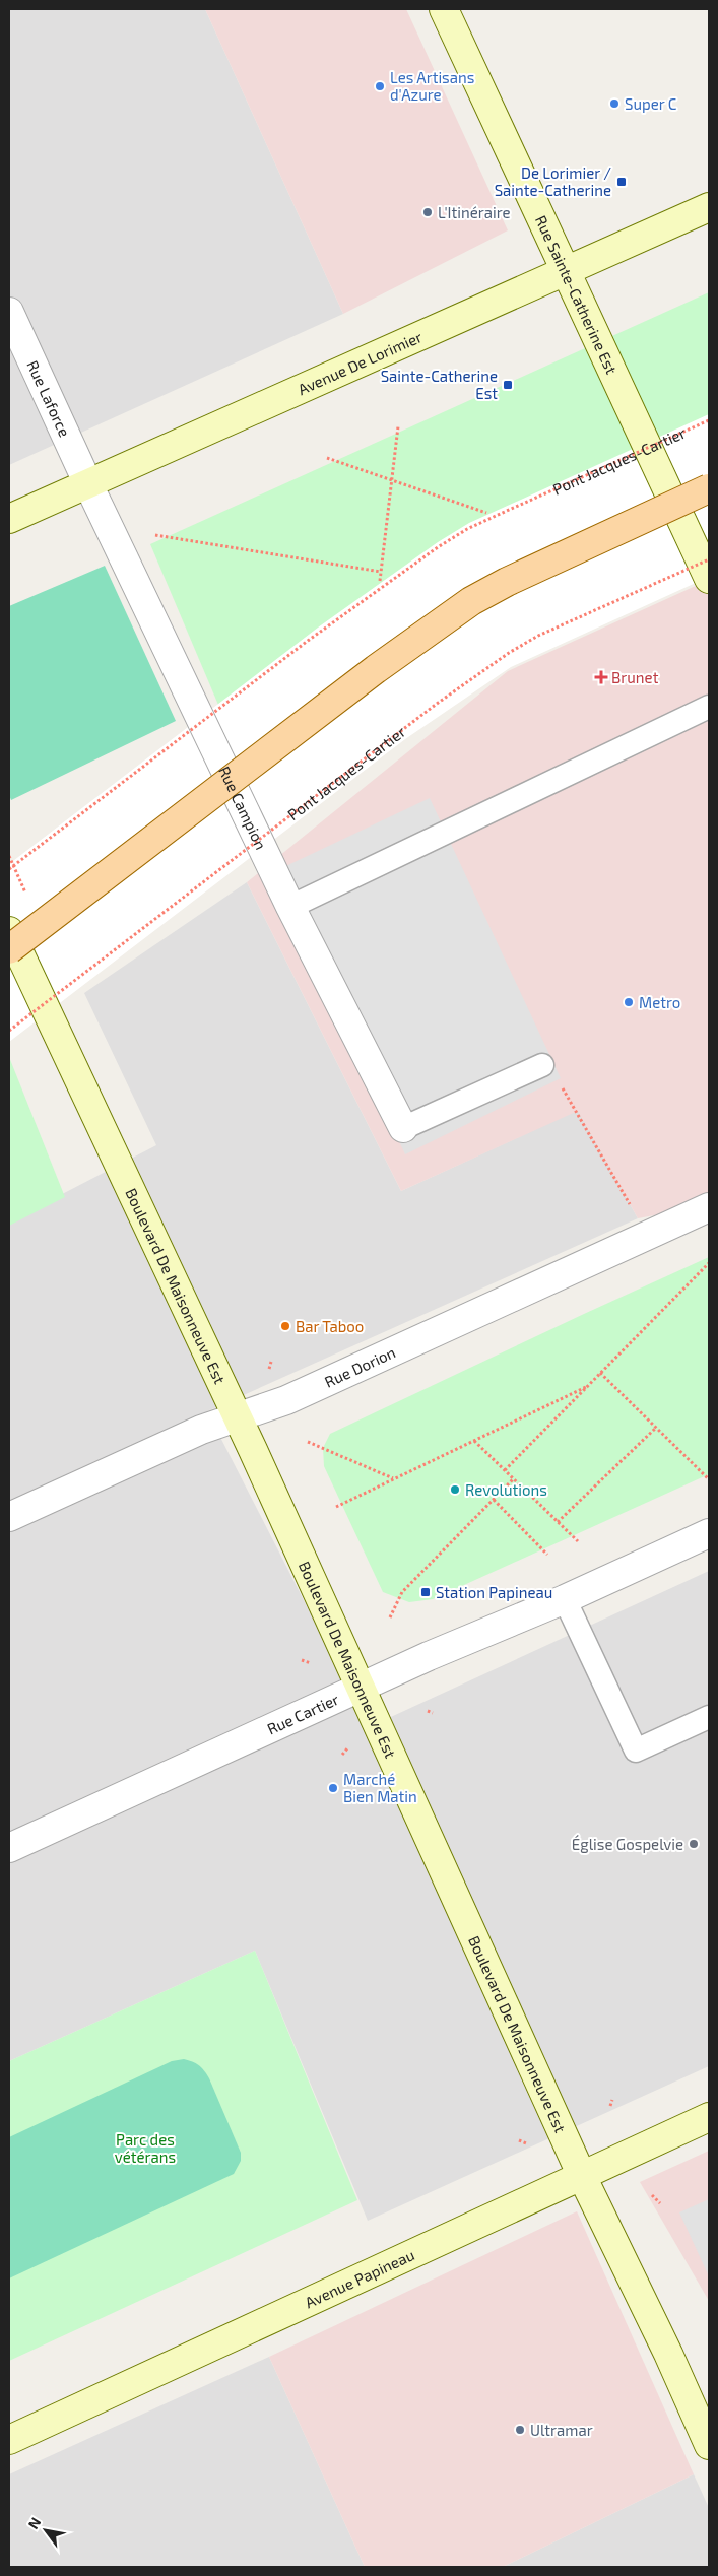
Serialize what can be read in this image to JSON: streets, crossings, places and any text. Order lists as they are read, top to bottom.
{
  "streets": {
    "street": [
      "Rue Sainte-Catherine Est",
      "Avenue De Lorimier",
      "Rue Laforce",
      "Rue Campion",
      "Boulevard De Maisonneuve Est",
      "Rue Dorion",
      "Rue Cartier",
      "Avenue Papineau"
    ],
    "path": ["Pont Jacques-Cartier"]
  },
  "crossings": [
    ["Rue Sainte-Catherine Est", "Avenue De Lorimier"],
    ["Avenue De Lorimier", "Rue Laforce"],
    ["Avenue De Lorimier", "Rue Campion"],
    ["Rue Laforce", "Rue Campion"],
    ["Boulevard De Maisonneuve Est", "Rue Dorion"],
    ["Boulevard De Maisonneuve Est", "Rue Cartier"],
    ["Boulevard De Maisonneuve Est", "Avenue Papineau"]
  ],
  "parks": ["Parc des vétérans"],
  "places": {
    "other": [
      "Les Artisans d'Azure",
      "Super C",
      "L'Itinéraire",
      "Metro",
      "Bar Taboo",
      "Revolutions",
      "Marché Bien Matin",
      "Église Gospelvie",
      "Ultramar"
    ],
    "transit": ["De Lorimier / Sainte-Catherine", "Sainte-Catherine Est", "Station Papineau"],
    "health": ["Brunet"]
  },
  "north": "top left"
}
